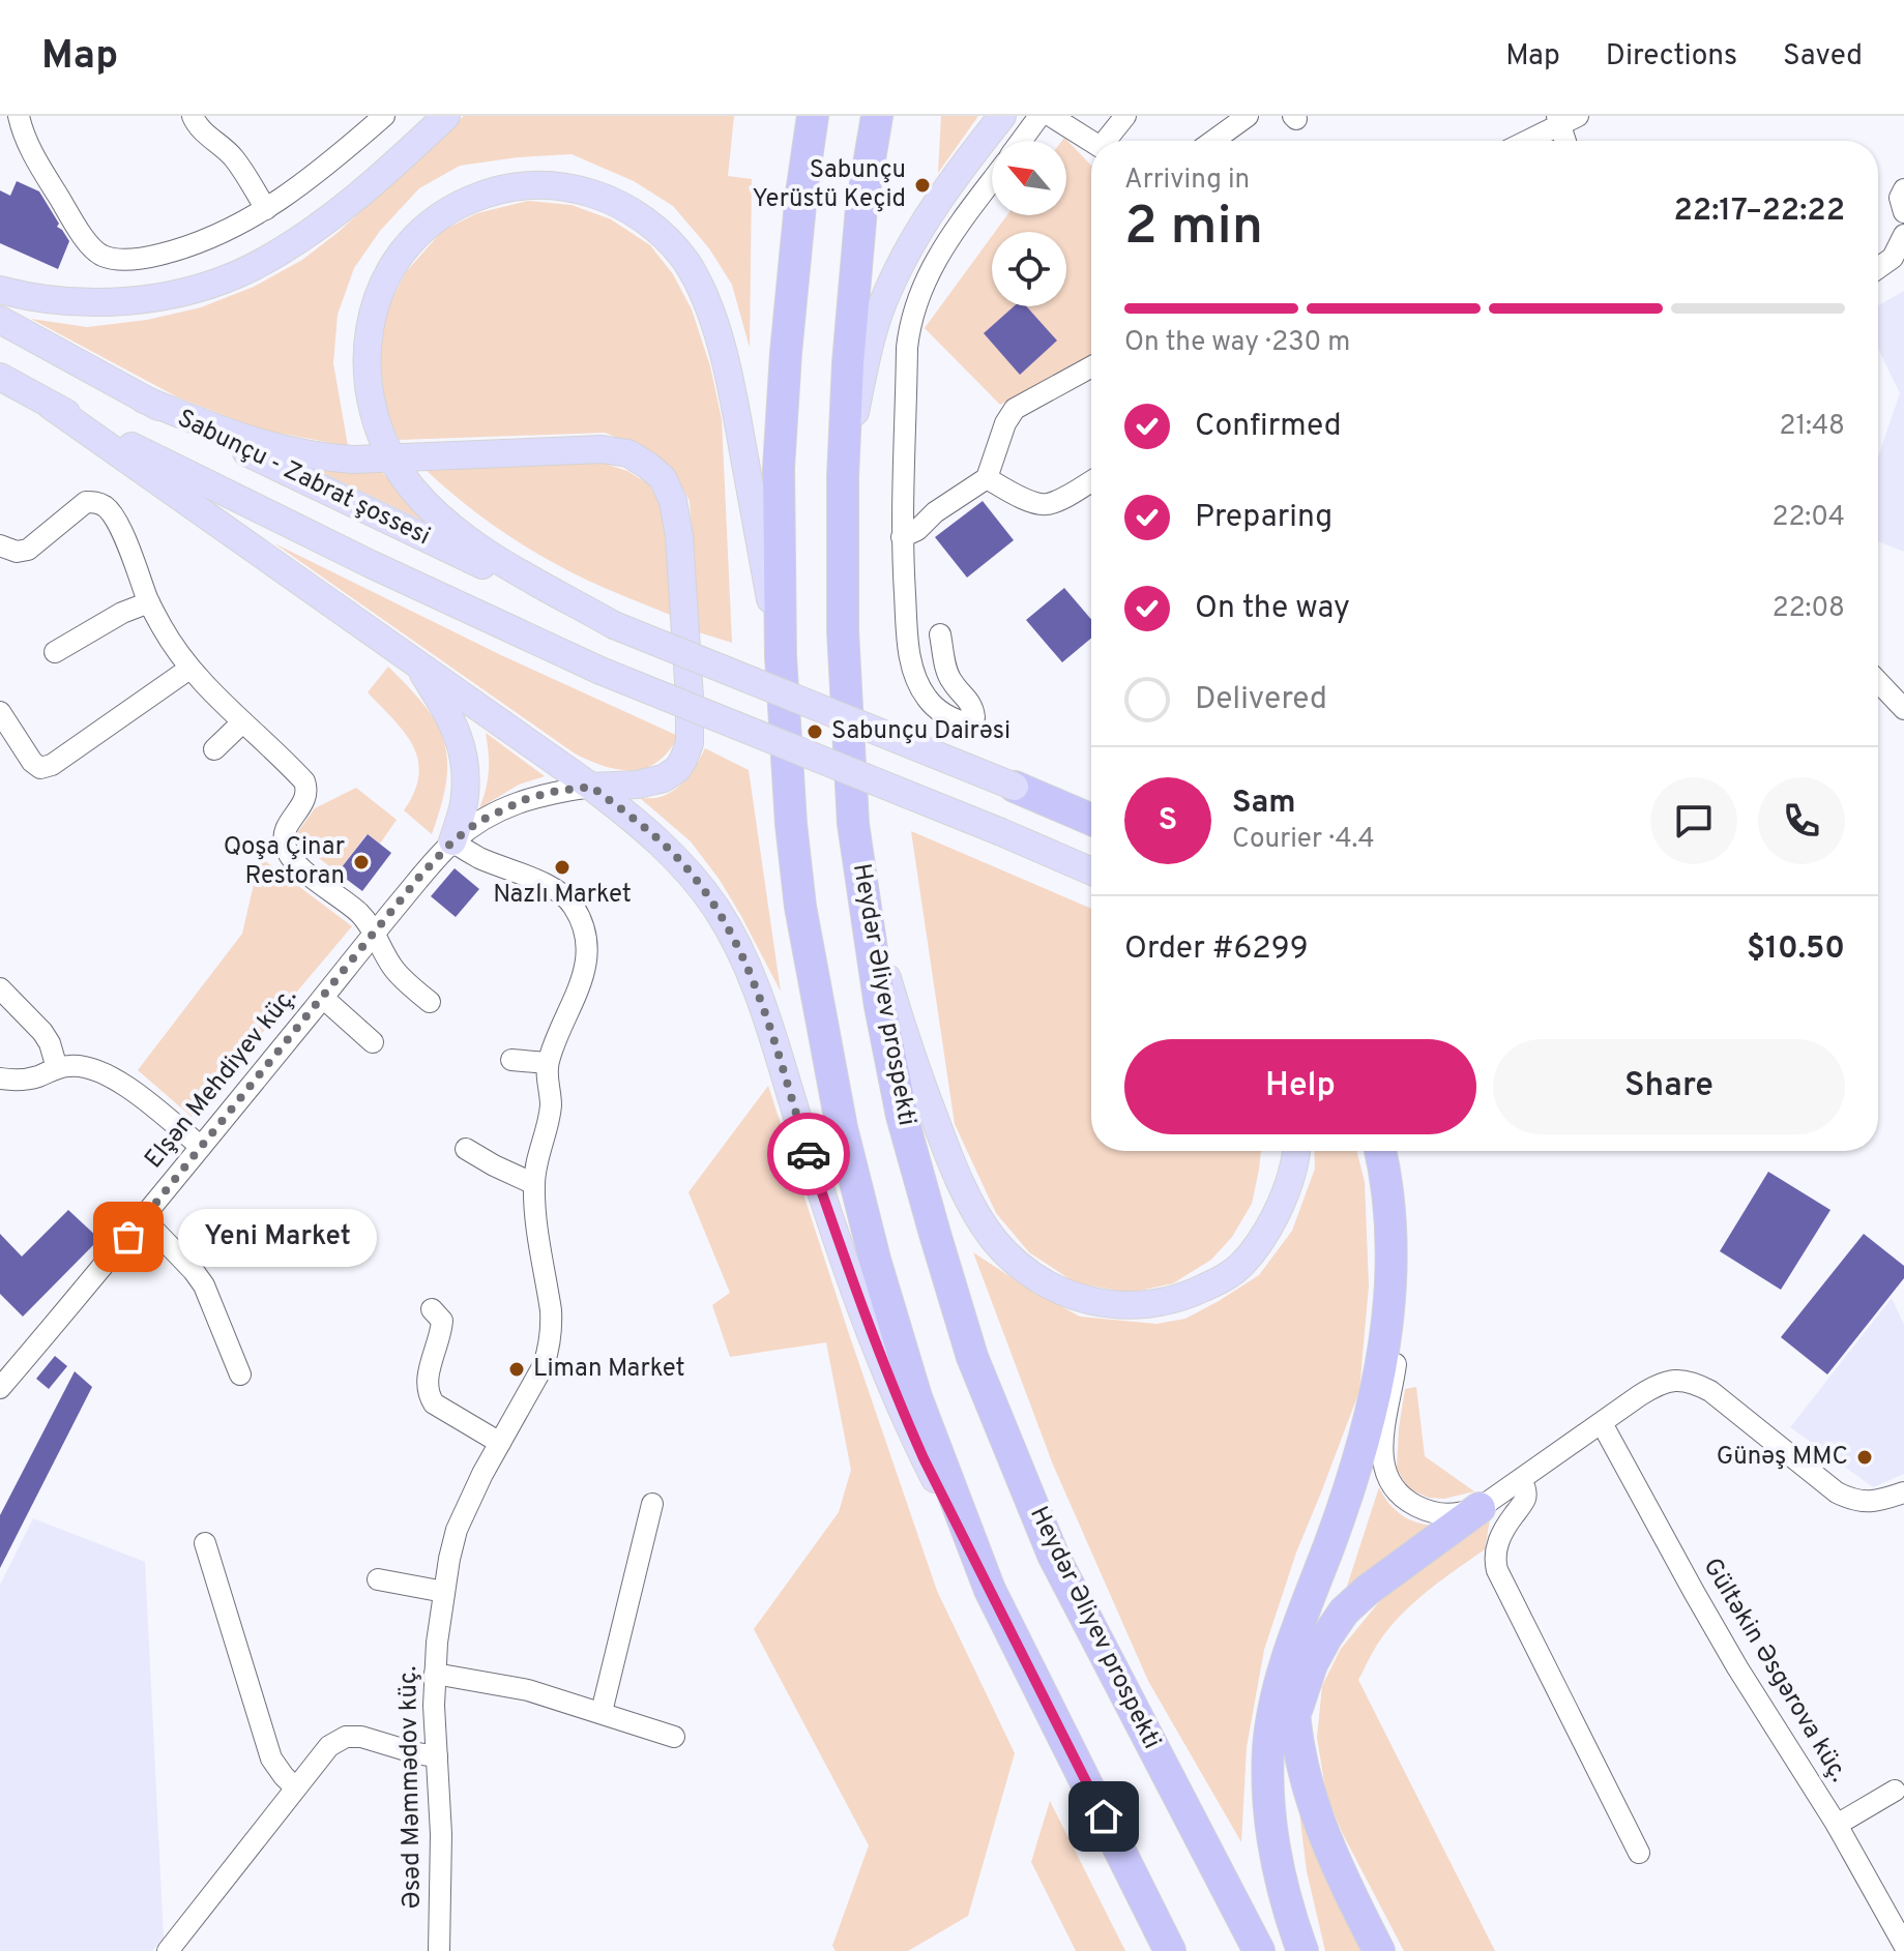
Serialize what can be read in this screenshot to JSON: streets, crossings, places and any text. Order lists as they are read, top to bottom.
{
  "streets": {
    "highway": ["Heydər Əliyev prospekti"],
    "main road": ["Sabunçu - Zabrat şossesi"],
    "street": ["Elşən Mehdiyev küç.", "Gültəkin Əsgərova küç.", "Əsəd Məmmədov küç."]
  },
  "crossings": [
    ["Elşən Mehdiyev küç.", "Əsəd Məmmədov küç."]
  ],
  "places": [
    "Sabunçu Yerüstü Keçid",
    "Sabunçu Dairəsi",
    "Qoşa Çinar Restoran",
    "Nazlı Market",
    "Yeni Market",
    "Liman Market",
    "Günəş MMC"
  ],
  "north": "top left",
  "page": {
    "header": "Map",
    "nav": ["Map", "Directions", "Saved"],
    "heading": ["2 min", "Arriving in", "22:17–22:22"],
    "panel": [
      "Sam",
      "Courier · 4.4",
      "Order #6299",
      "$10.50"
    ],
    "bar": "On the way · 230 m",
    "list": [
      ["Confirmed", "21:48"],
      ["Preparing", "22:04"],
      ["On the way", "22:08"],
      "Delivered"
    ],
    "round": "S",
    "buttons": ["Help", "Share"],
    "bubble": "Yeni Market"
  }
}
